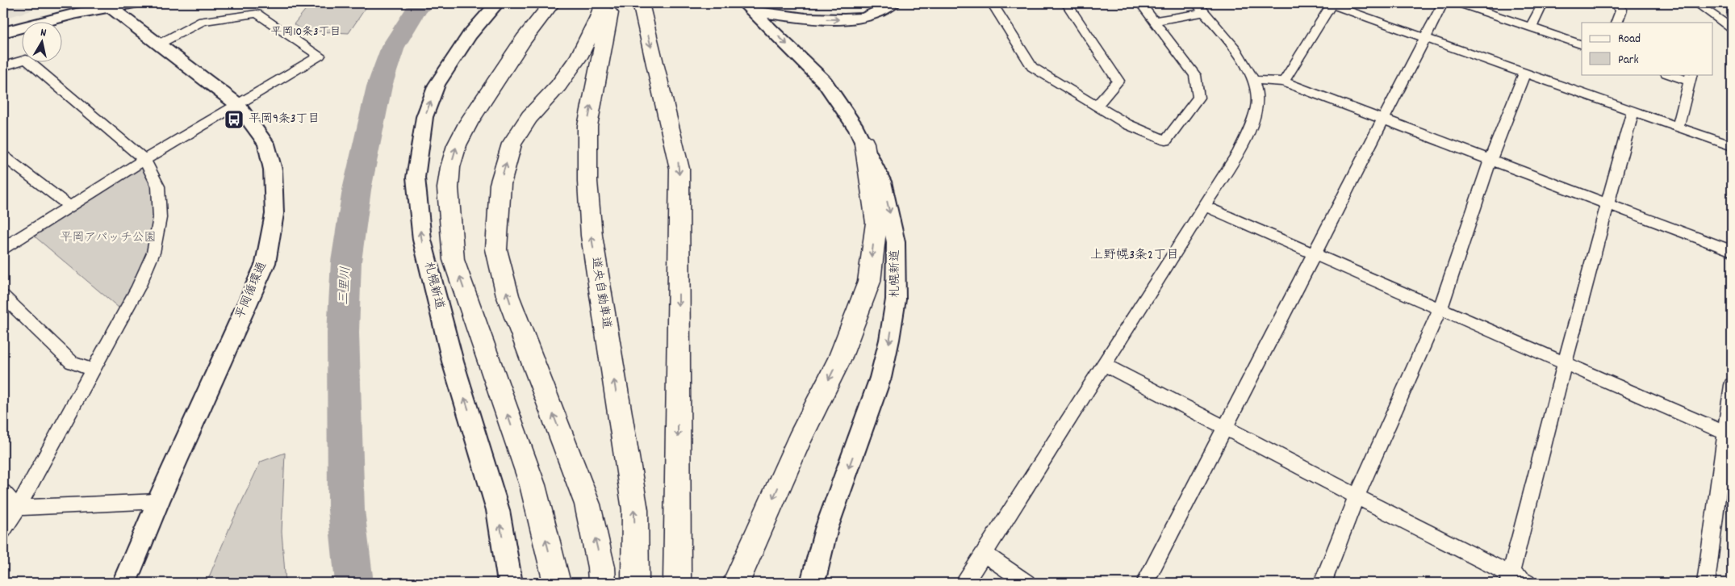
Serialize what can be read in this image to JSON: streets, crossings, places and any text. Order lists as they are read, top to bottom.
{
  "streets": {
    "highway": ["道央自動車道"],
    "street": ["札幌新道", "平岡循環通"]
  },
  "districts": ["平岡10条3丁目", "上野幌3条2丁目"],
  "water": ["三里川"],
  "parks": ["平岡アパッチ公園"],
  "places": {
    "bus stop": ["平岡9条3丁目"]
  },
  "legend": ["Road", "Park"],
  "north": "top"
}
